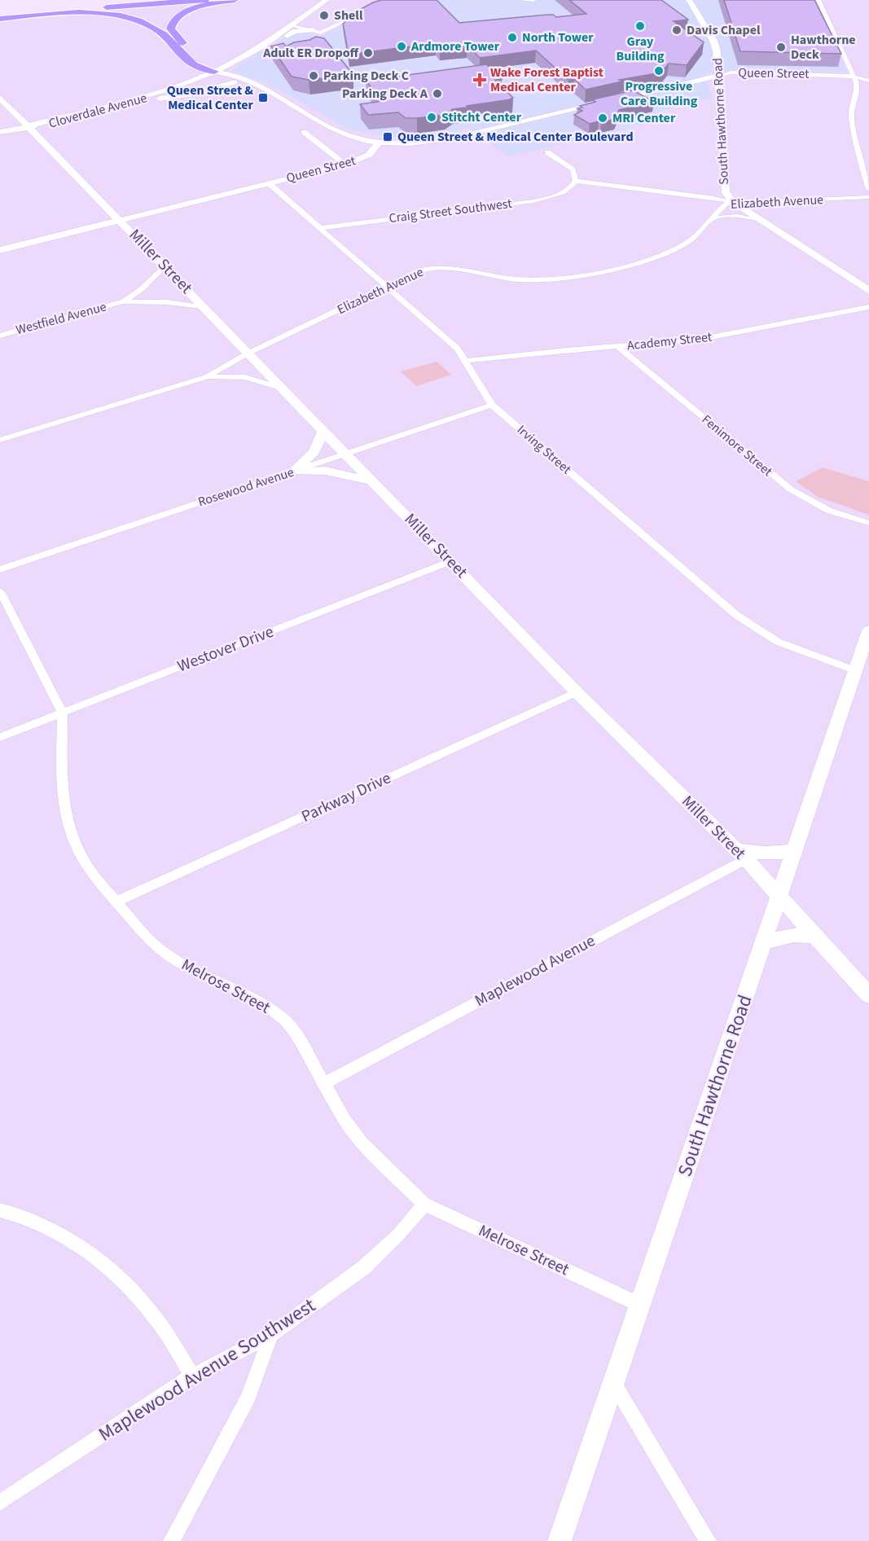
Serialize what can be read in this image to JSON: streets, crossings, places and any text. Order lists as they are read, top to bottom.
{
  "streets": {
    "main road": [
      "Queen Street",
      "Cloverdale Avenue",
      "South Hawthorne Road",
      "Miller Street"
    ],
    "street": [
      "Elizabeth Avenue",
      "Craig Street Southwest",
      "Westfield Avenue",
      "Academy Street",
      "Fenimore Street",
      "Irving Street",
      "Rosewood Avenue",
      "Westover Drive",
      "Parkway Drive",
      "Maplewood Avenue",
      "Melrose Street",
      "Maplewood Avenue Southwest"
    ]
  },
  "crossings": [
    ["Queen Street", "South Hawthorne Road"],
    ["Queen Street", "Miller Street"],
    ["Queen Street", "Irving Street"],
    ["Cloverdale Avenue", "Miller Street"],
    ["South Hawthorne Road", "Elizabeth Avenue"],
    ["South Hawthorne Road", "Miller Street"],
    ["South Hawthorne Road", "Irving Street"],
    ["South Hawthorne Road", "Melrose Street"],
    ["Elizabeth Avenue", "Miller Street"],
    ["Elizabeth Avenue", "Irving Street"],
    ["Craig Street Southwest", "Irving Street"],
    ["Miller Street", "Westfield Avenue"],
    ["Miller Street", "Rosewood Avenue"],
    ["Miller Street", "Westover Drive"],
    ["Miller Street", "Parkway Drive"],
    ["Miller Street", "Maplewood Avenue"],
    ["Academy Street", "Fenimore Street"],
    ["Academy Street", "Irving Street"],
    ["Irving Street", "Rosewood Avenue"],
    ["Westover Drive", "Melrose Street"],
    ["Parkway Drive", "Melrose Street"],
    ["Maplewood Avenue", "Melrose Street"],
    ["Melrose Street", "Maplewood Avenue Southwest"]
  ],
  "places": {
    "other": [
      "Shell",
      "Gray Building",
      "Davis Chapel",
      "North Tower",
      "Ardmore Tower",
      "Hawthorne Deck",
      "Adult ER Dropoff",
      "Progressive Care Building",
      "Parking Deck C",
      "Parking Deck A",
      "Stitcht Center",
      "MRI Center"
    ],
    "health": ["Wake Forest Baptist Medical Center"],
    "transit": ["Queen Street & Medical Center", "Queen Street & Medical Center Boulevard"]
  }
}
